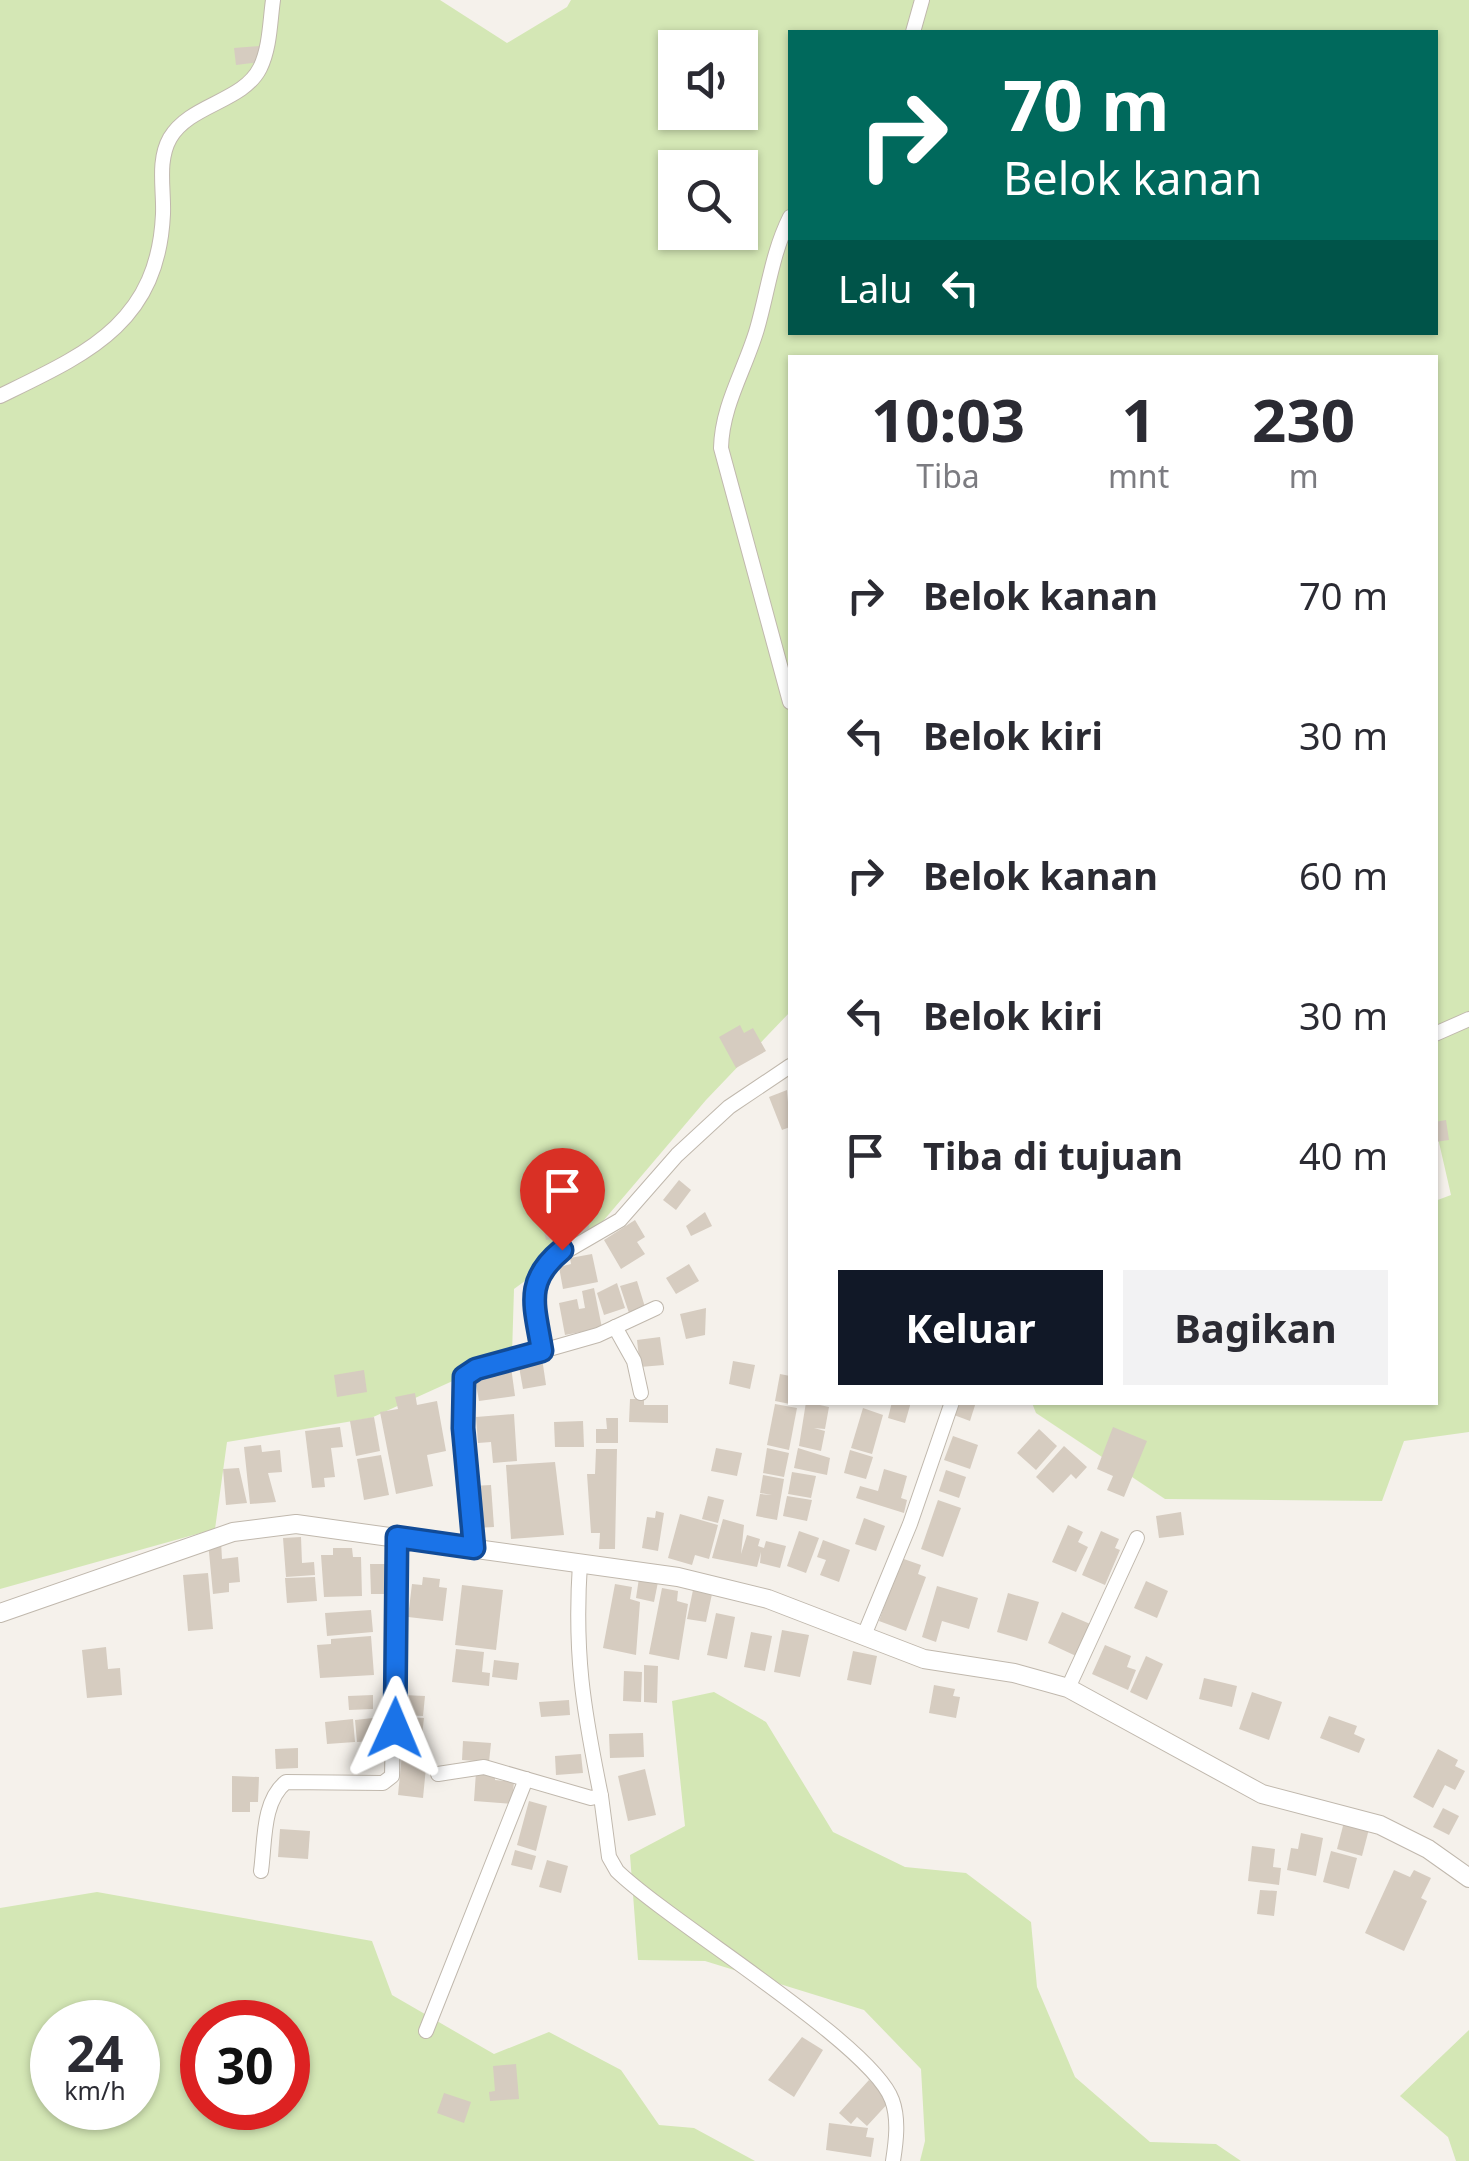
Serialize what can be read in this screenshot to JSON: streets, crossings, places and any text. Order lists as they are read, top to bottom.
{
  "page": {
    "turn": ["70 m", "Belok kanan"],
    "then": "Lalu",
    "eta": [
      "10:03",
      "Tiba",
      "1",
      "mnt",
      "230",
      "m"
    ],
    "list": [
      {
        "name": "Belok kanan",
        "value": "70 m"
      },
      {
        "name": "Belok kiri",
        "value": "30 m"
      },
      {
        "name": "Belok kanan",
        "value": "60 m"
      },
      {
        "name": "Belok kiri",
        "value": "30 m"
      },
      {
        "name": "Tiba di tujuan",
        "value": "40 m"
      }
    ],
    "buttons": ["Keluar", "Bagikan"],
    "speed": "24 km/h",
    "limit": "30"
  }
}
